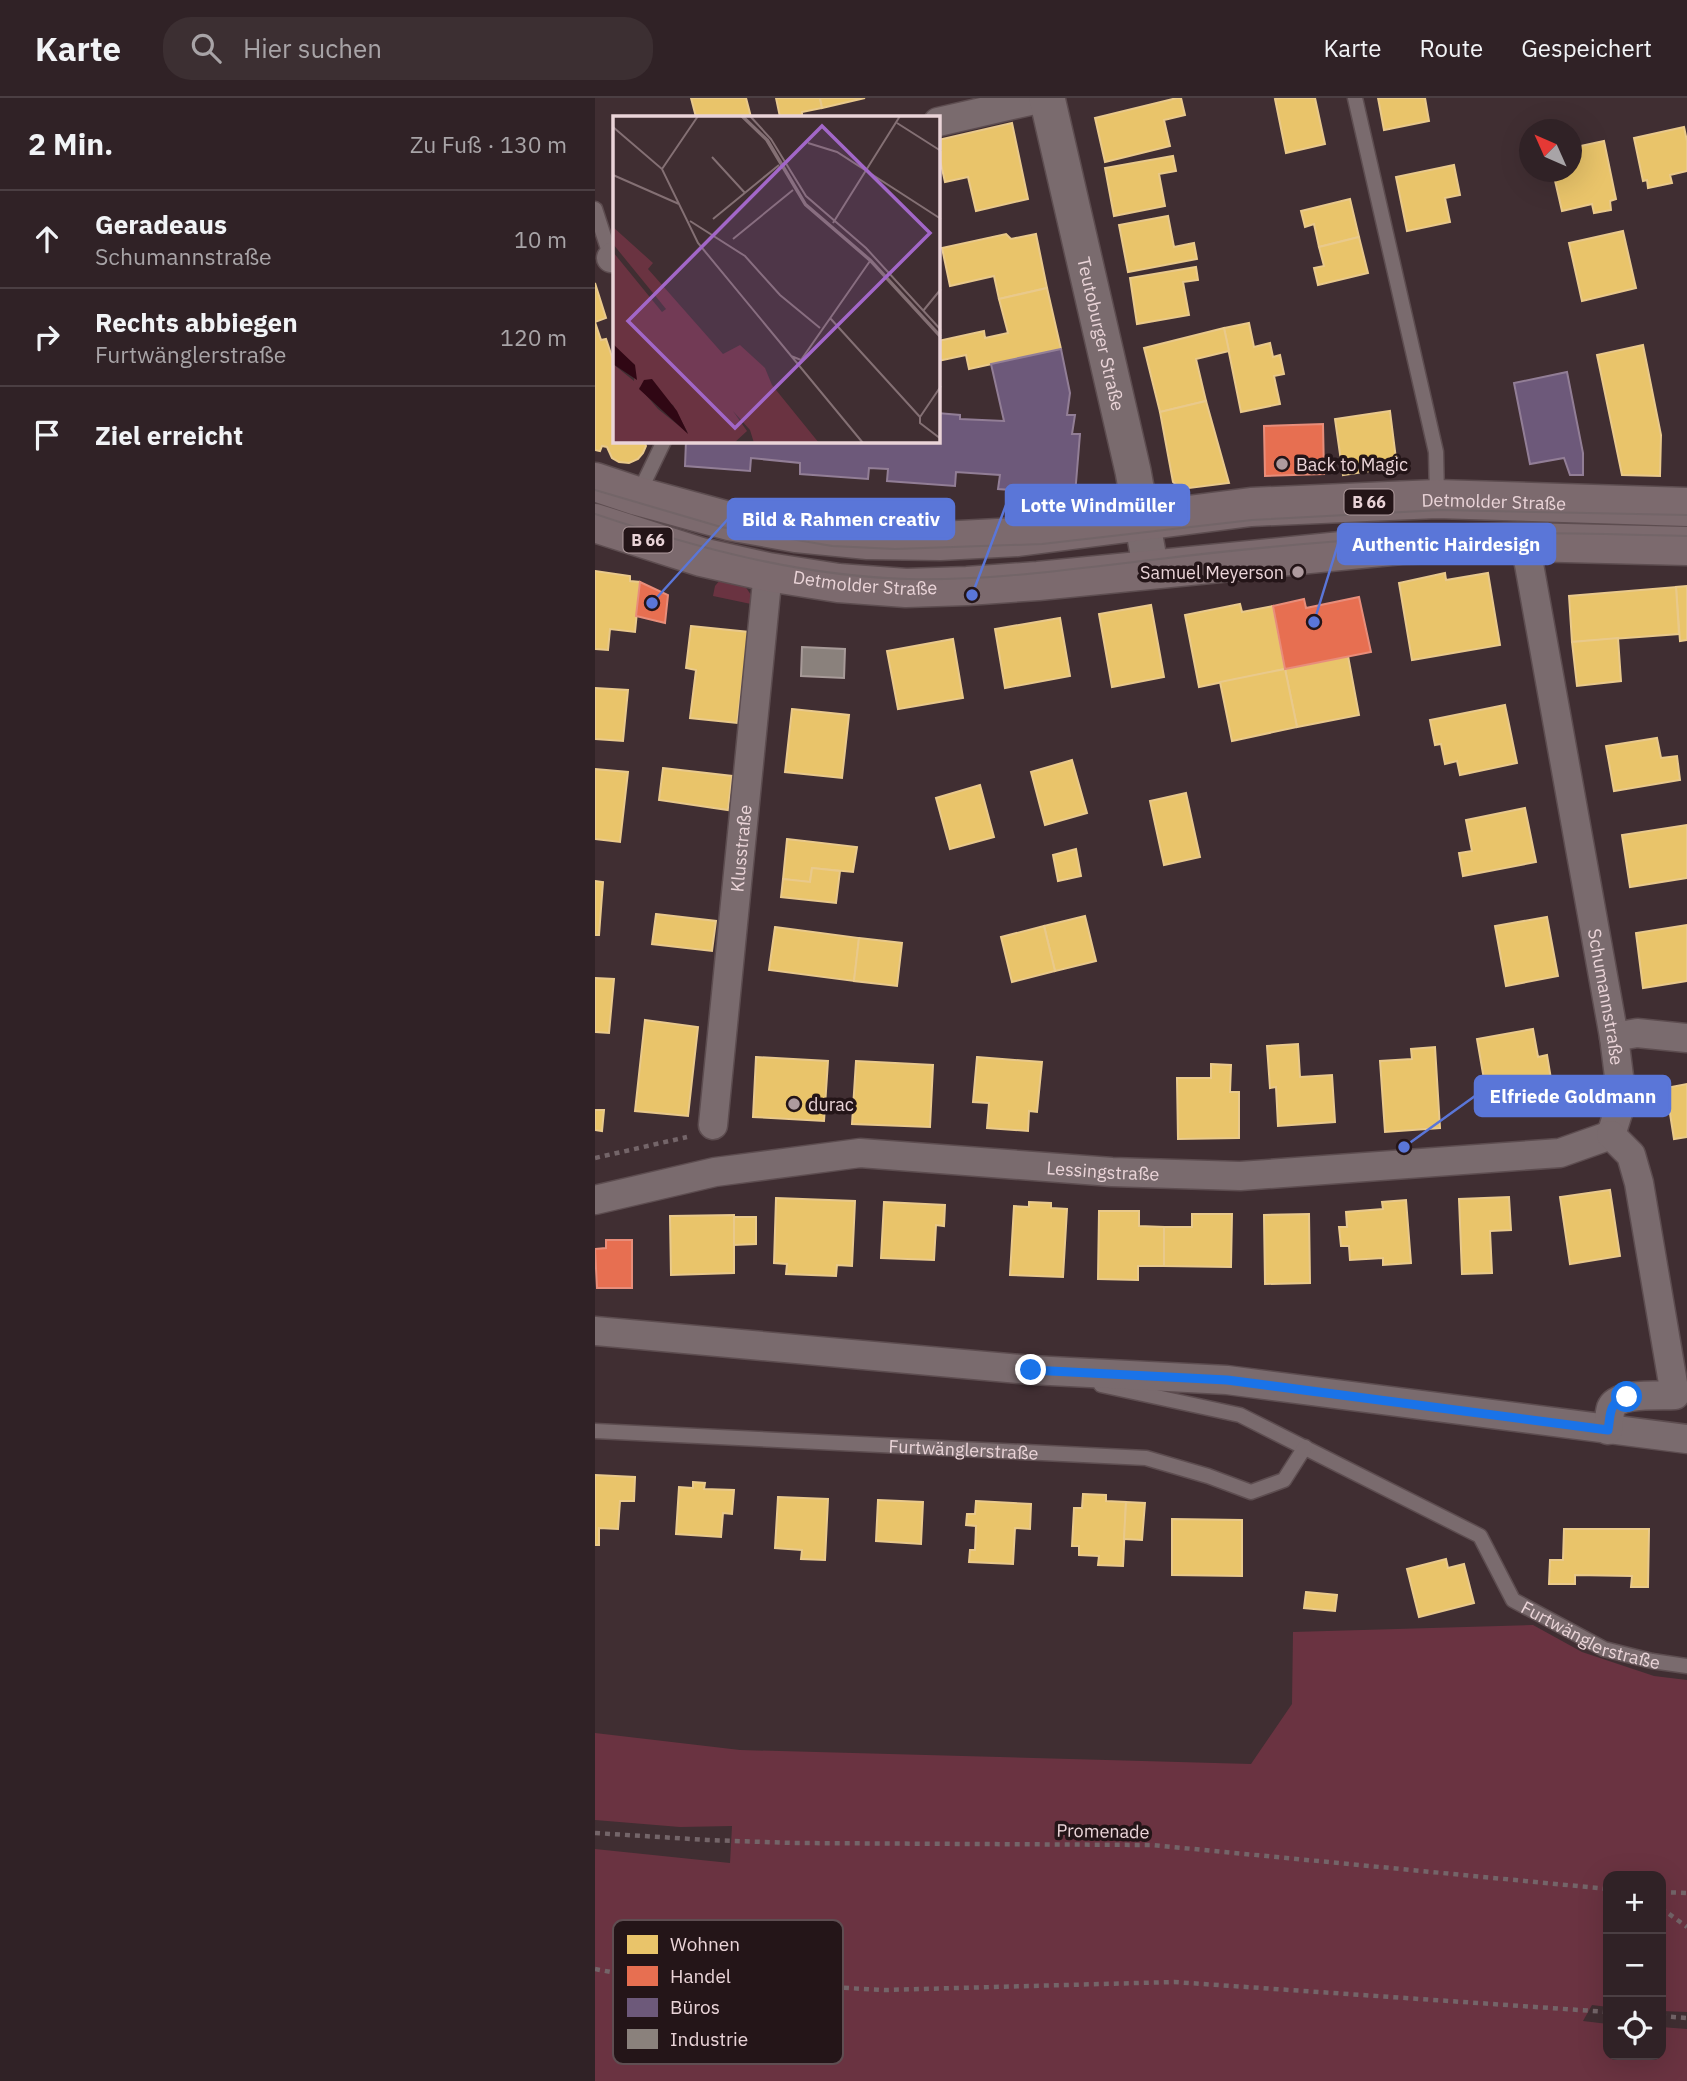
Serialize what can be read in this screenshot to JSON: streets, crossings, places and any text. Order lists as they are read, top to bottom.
{
  "streets": {
    "main road": ["Detmolder Straße", "B 66"],
    "street": [
      "Teutoburger Straße",
      "Klusstraße",
      "Schumannstraße",
      "Lessingstraße",
      "Furtwänglerstraße"
    ],
    "path": ["Promenade"]
  },
  "crossings": [
    ["Teutoburger Straße", "Detmolder Straße"],
    ["Detmolder Straße", "Klusstraße"],
    ["Detmolder Straße", "Schumannstraße"],
    ["Schumannstraße", "Lessingstraße"]
  ],
  "places": [
    "Back to Magic",
    "Samuel Meyerson",
    "Lotte Windmüller",
    "Bild & Rahmen creativ",
    "Authentic Hairdesign",
    "durac",
    "Elfriede Goldmann"
  ],
  "legend": [
    "Wohnen",
    "Handel",
    "Büros",
    "Industrie"
  ],
  "north": "top left",
  "page": {
    "header": "Karte",
    "search": "Hier suchen",
    "nav": ["Karte", "Route", "Gespeichert"],
    "heading": ["2 Min.", "Zu Fuß · 130 m"],
    "list": [
      ["Geradeaus", "Schumannstraße", "10 m"],
      ["Rechts abbiegen", "Furtwänglerstraße", "120 m"],
      "Ziel erreicht"
    ],
    "map_buttons": ["+", "−"]
  }
}
